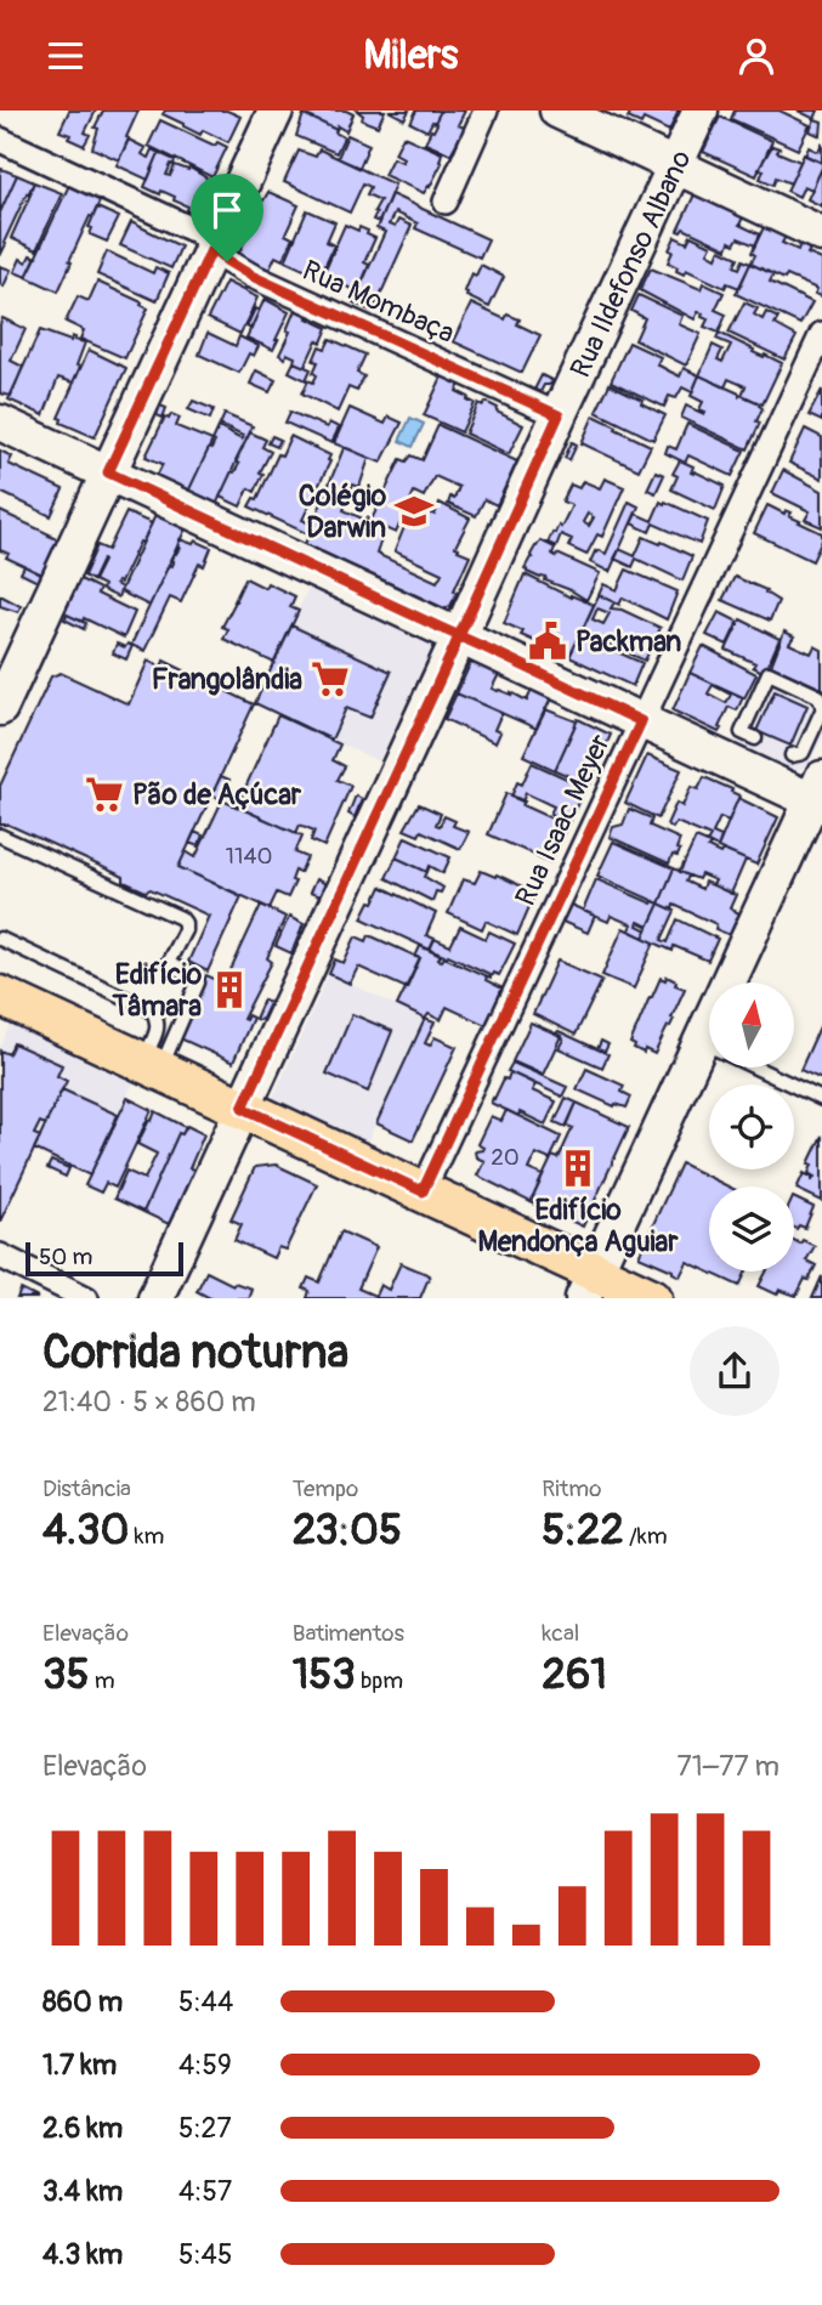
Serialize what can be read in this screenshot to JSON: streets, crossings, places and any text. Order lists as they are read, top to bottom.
{
  "streets": {
    "street": ["Rua Ildefonso Albano", "Rua Mombaça", "Rua Isaac Meyer"]
  },
  "crossings": [
    ["Rua Ildefonso Albano", "Rua Mombaça"]
  ],
  "places": {
    "school or university": ["Colégio Darwin"],
    "public building": ["Packman"],
    "supermarket": ["Frangolândia", "Pão de Açúcar"],
    "building": ["Edifício Tâmara", "Edifício Mendonça Aguiar"]
  },
  "house_numbers": ["1140", "20"],
  "scale_bar": "50 m",
  "north": "top",
  "page": {
    "header": "Milers",
    "scale": "50 m",
    "heading": ["Corrida noturna", "21:40 · 5 × 860 m"],
    "stats": [
      ["Distância", "4.30 km"],
      ["Tempo", "23:05"],
      ["Ritmo", "5:22 /km"],
      ["Elevação", "35 m"],
      ["Batimentos", "153 bpm"],
      ["kcal", "261"]
    ],
    "chart": ["Elevação", "71–77 m"],
    "list": [
      {
        "name": "860 m",
        "note": "5:44"
      },
      {
        "name": "1.7 km",
        "note": "4:59"
      },
      {
        "name": "2.6 km",
        "note": "5:27"
      },
      {
        "name": "3.4 km",
        "note": "4:57"
      },
      {
        "name": "4.3 km",
        "note": "5:45"
      }
    ]
  }
}
